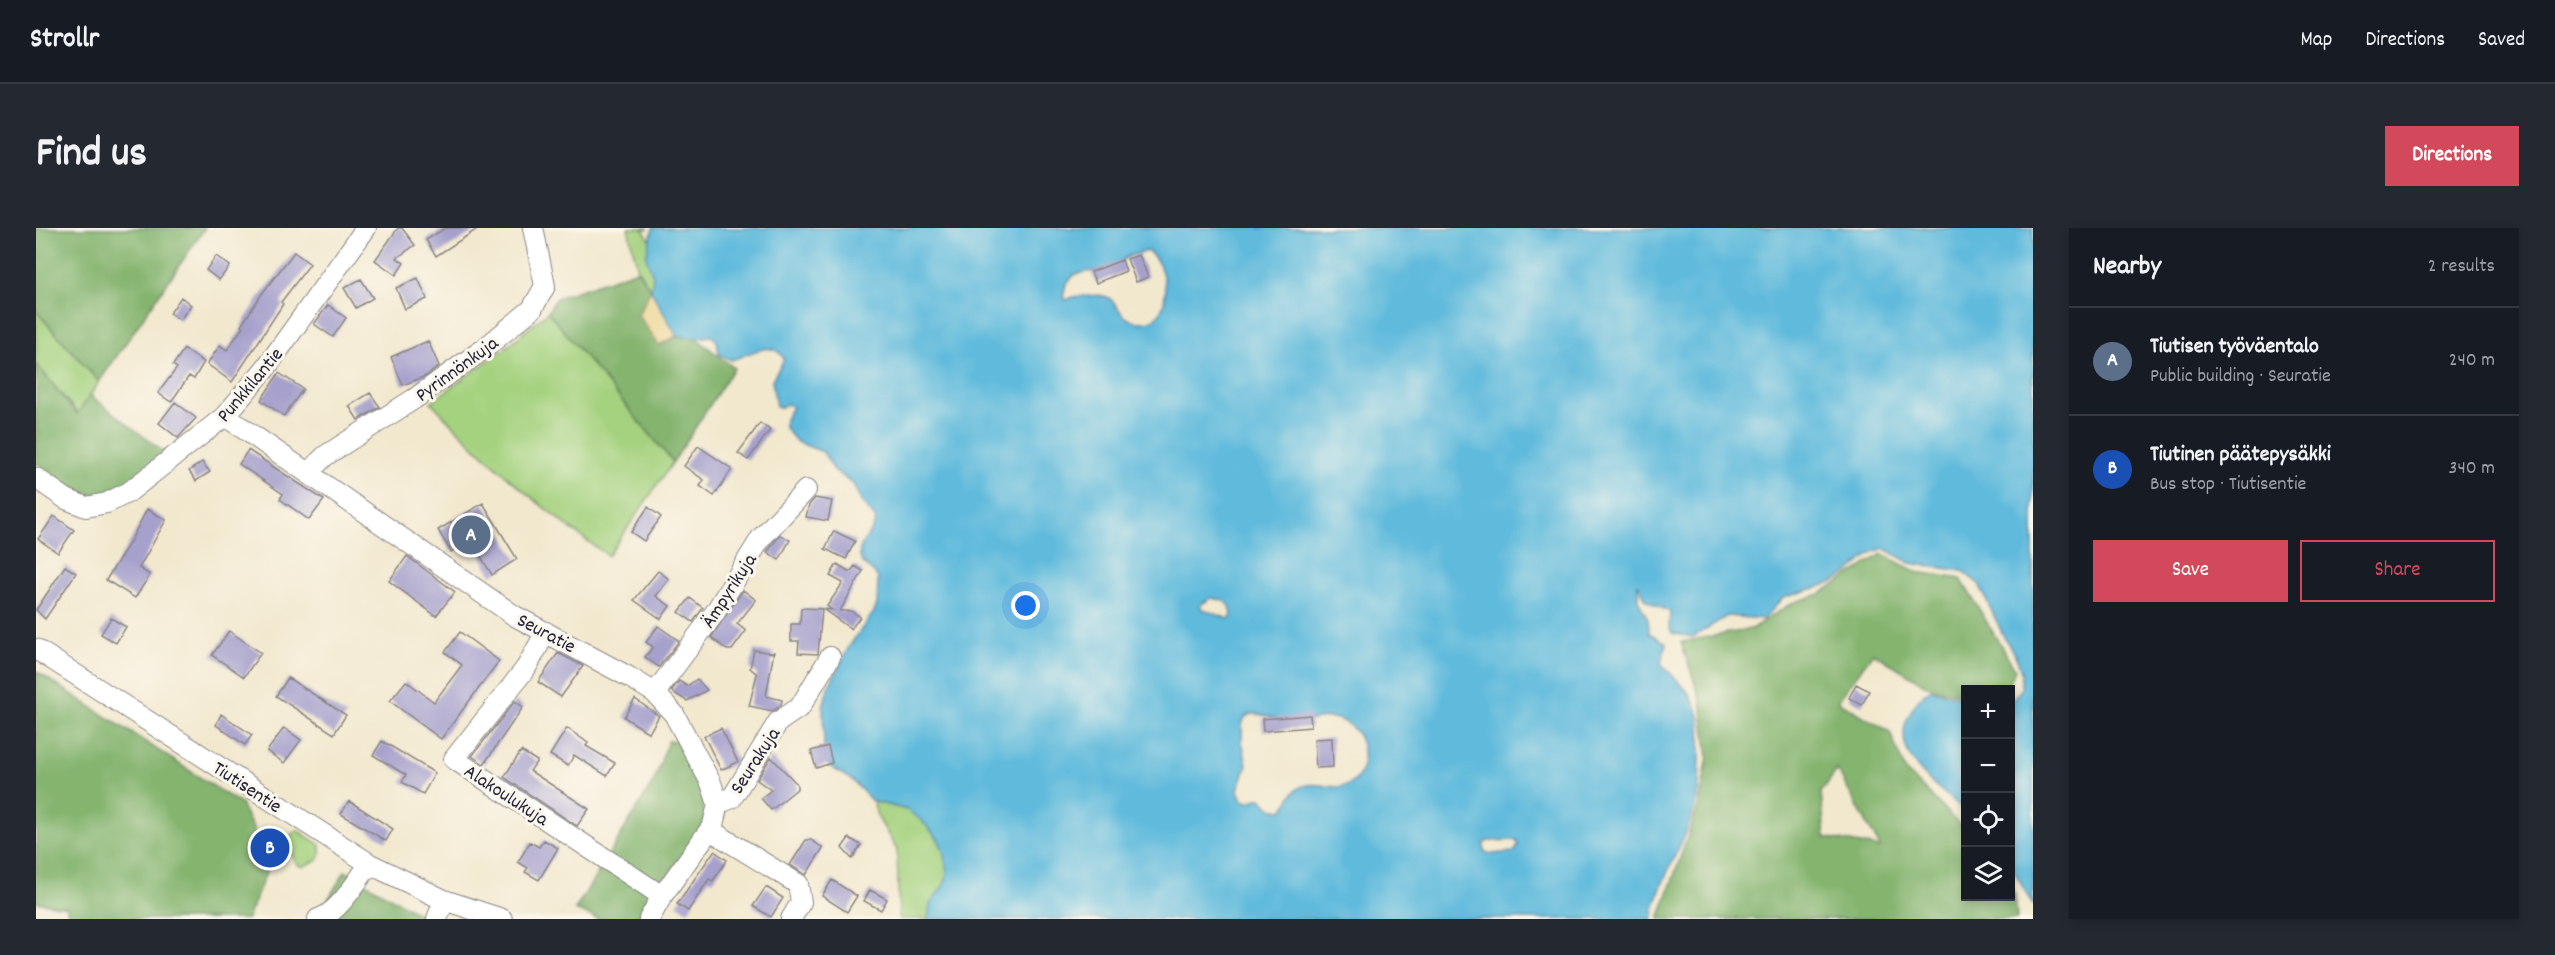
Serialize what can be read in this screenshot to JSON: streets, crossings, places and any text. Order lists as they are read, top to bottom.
{
  "streets": {
    "street": [
      "Pyrinnönkuja",
      "Punkkilantie",
      "Ämpyrikuja",
      "Seuratie",
      "Seurakuja",
      "Tiutisentie",
      "Alakoulukuja"
    ]
  },
  "crossings": [
    ["Pyrinnönkuja", "Seuratie"],
    ["Punkkilantie", "Seuratie"],
    ["Ämpyrikuja", "Seuratie"],
    ["Seuratie", "Seurakuja"],
    ["Seuratie", "Alakoulukuja"]
  ],
  "page": {
    "header": "Strollr",
    "nav": ["Map", "Directions", "Saved"],
    "title": "Find us",
    "buttons": [
      "Directions",
      ["Save", "Share"]
    ],
    "heading": ["Nearby", "2 results"],
    "list": [
      {
        "mark": "A",
        "name": "Tiutisen työväentalo",
        "note": "Public building · Seuratie",
        "value": "240 m"
      },
      {
        "mark": "B",
        "name": "Tiutinen päätepysäkki",
        "note": "Bus stop · Tiutisentie",
        "value": "340 m"
      }
    ],
    "pins": ["A", "B"],
    "map_buttons": ["+", "−"]
  }
}
